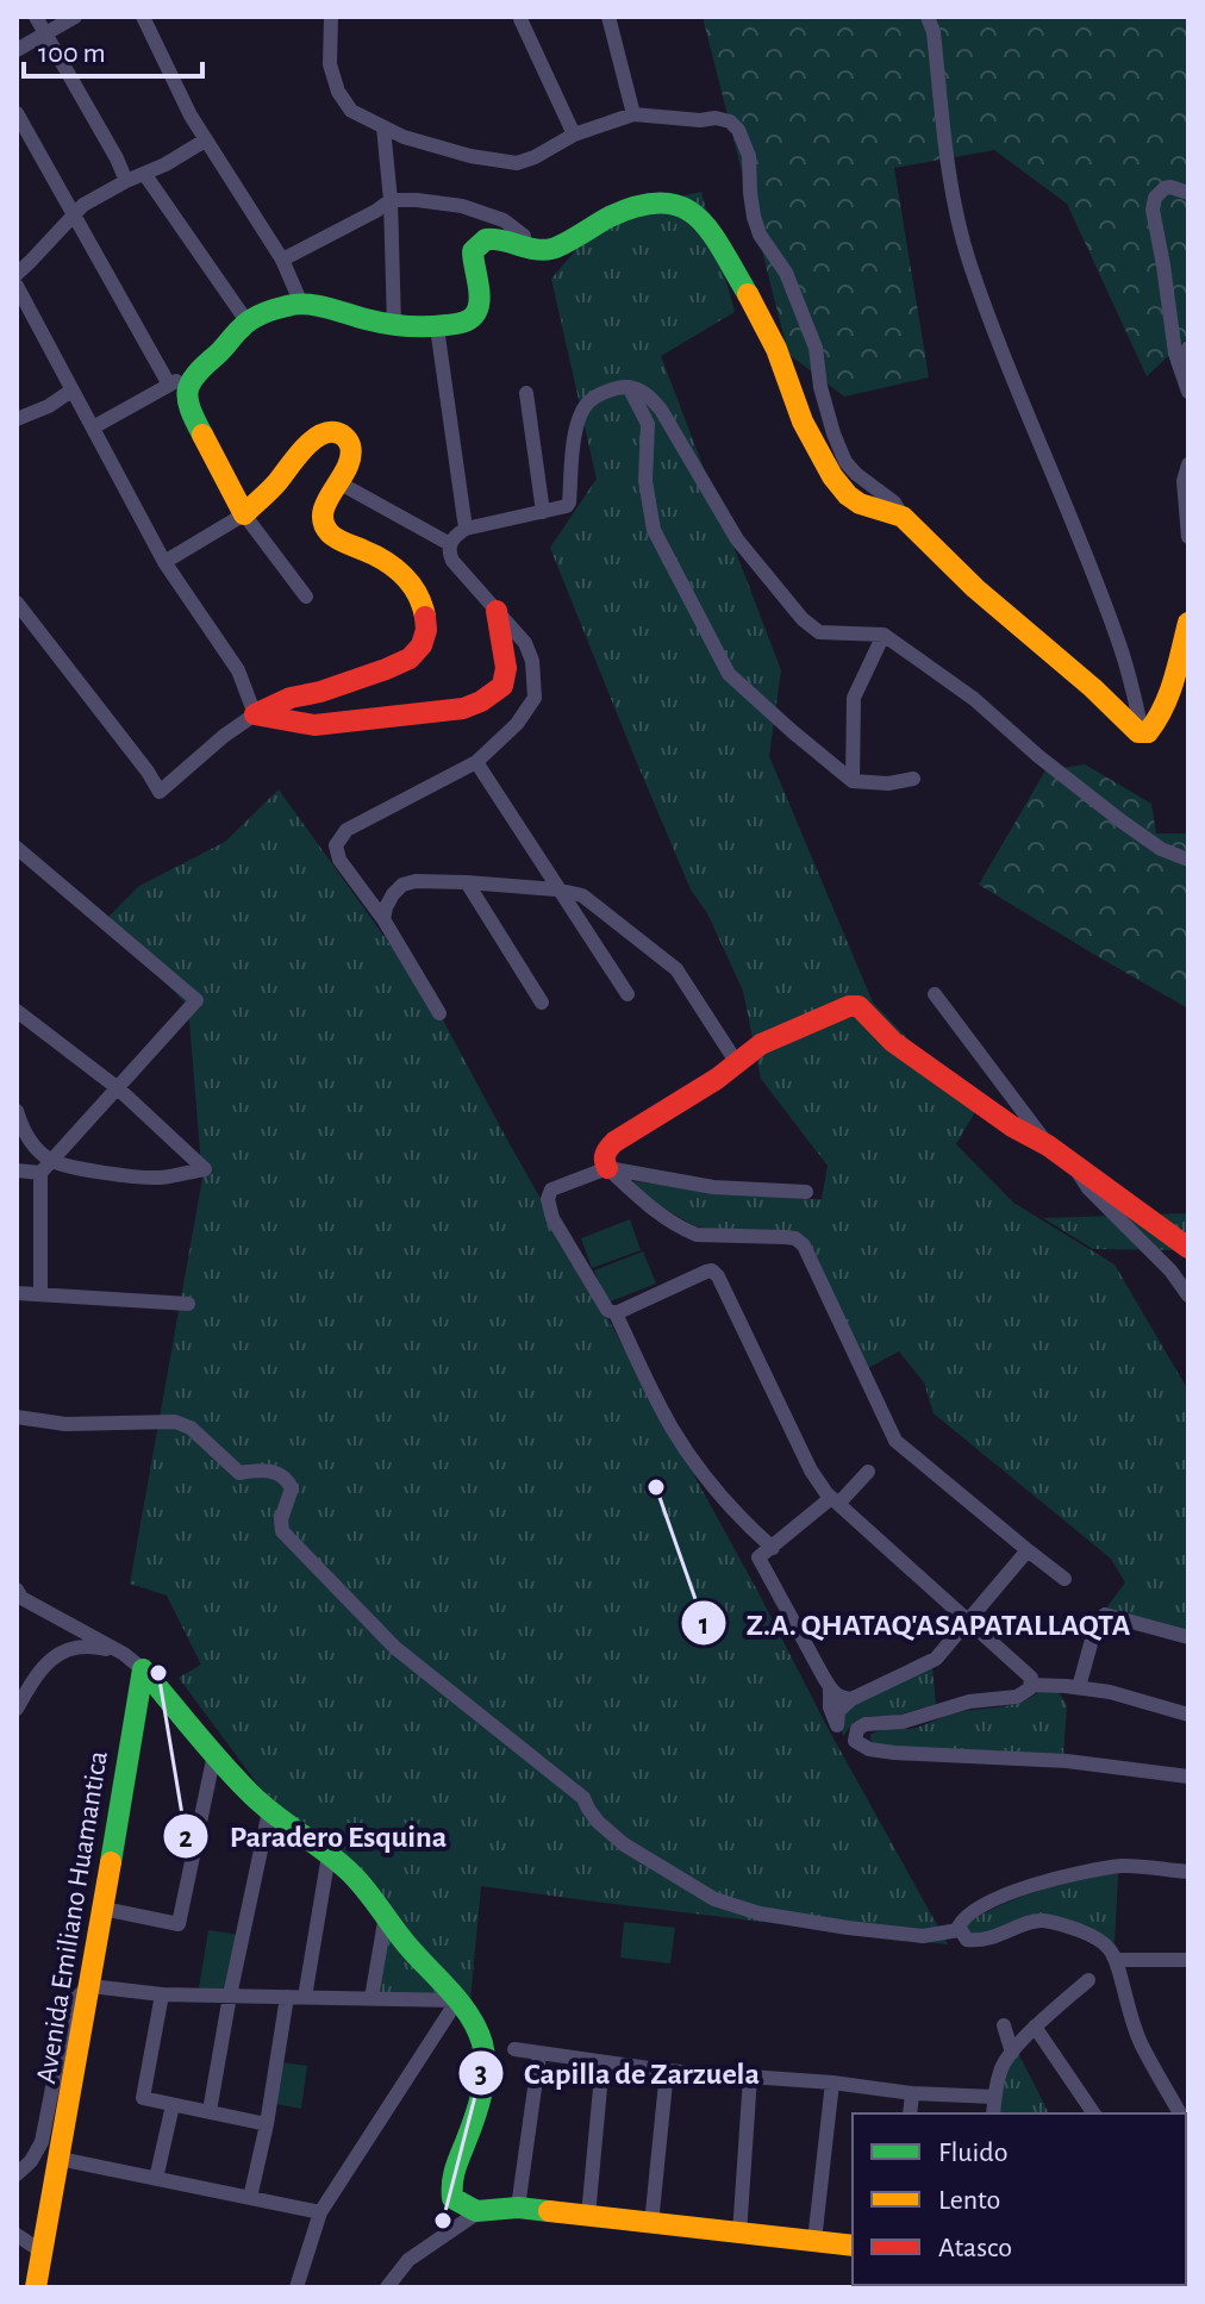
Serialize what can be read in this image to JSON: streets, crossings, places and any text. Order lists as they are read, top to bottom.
{
  "streets": {
    "street": ["Avenida Emiliano Huamantica"]
  },
  "places": ["Z.A. QHATAQ'ASAPATALLAQTA", "Paradero Esquina", "Capilla de Zarzuela"],
  "legend": ["Fluido", "Lento", "Atasco"],
  "scale_bar": "100 m"
}
